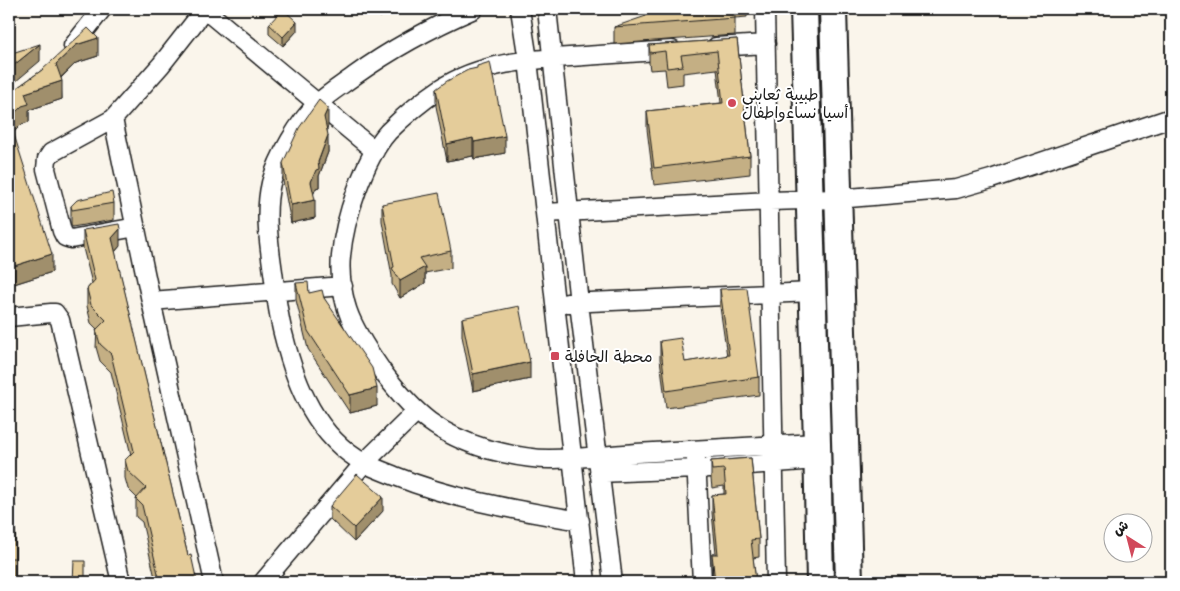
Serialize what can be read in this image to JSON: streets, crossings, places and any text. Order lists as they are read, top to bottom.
{
  "places": {
    "other": ["طبيبة ثعابني أسيا نساءواطفال"],
    "transit": ["محطة الحافلة"]
  },
  "north": "top left"
}
